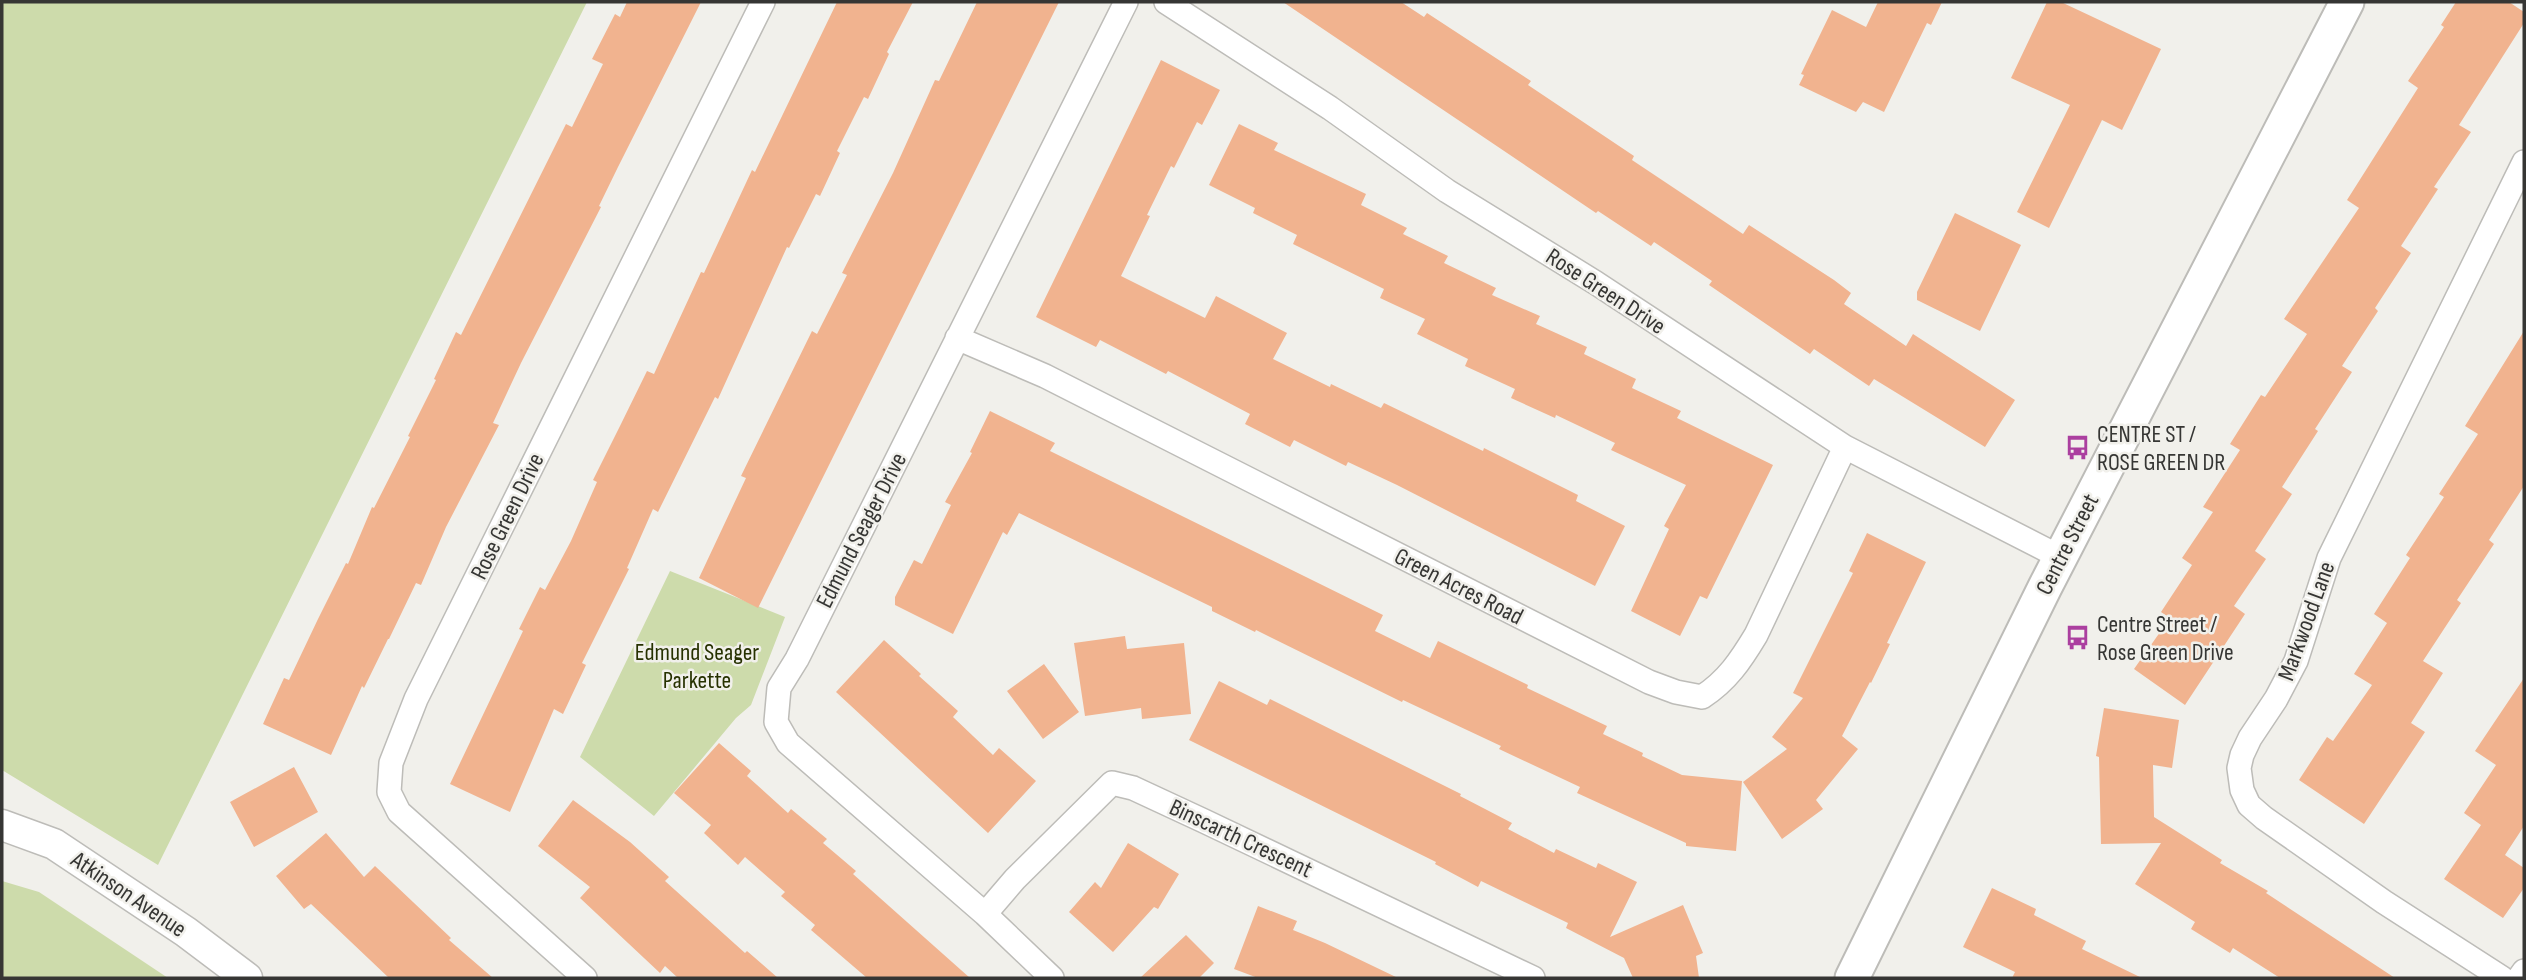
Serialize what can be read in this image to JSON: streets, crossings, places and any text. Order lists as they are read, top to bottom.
{
  "streets": {
    "main road": ["Centre Street"],
    "street": [
      "Rose Green Drive",
      "Edmund Seager Drive",
      "Green Acres Road",
      "Markwood Lane",
      "Binscarth Crescent",
      "Atkinson Avenue"
    ]
  },
  "crossings": [
    ["Rose Green Drive", "Centre Street"],
    ["Rose Green Drive", "Green Acres Road"],
    ["Edmund Seager Drive", "Green Acres Road"],
    ["Edmund Seager Drive", "Binscarth Crescent"]
  ],
  "parks": ["Edmund Seager Parkette"],
  "places": {
    "bus stop": ["CENTRE ST / ROSE GREEN DR", "Centre Street / Rose Green Drive"]
  }
}
